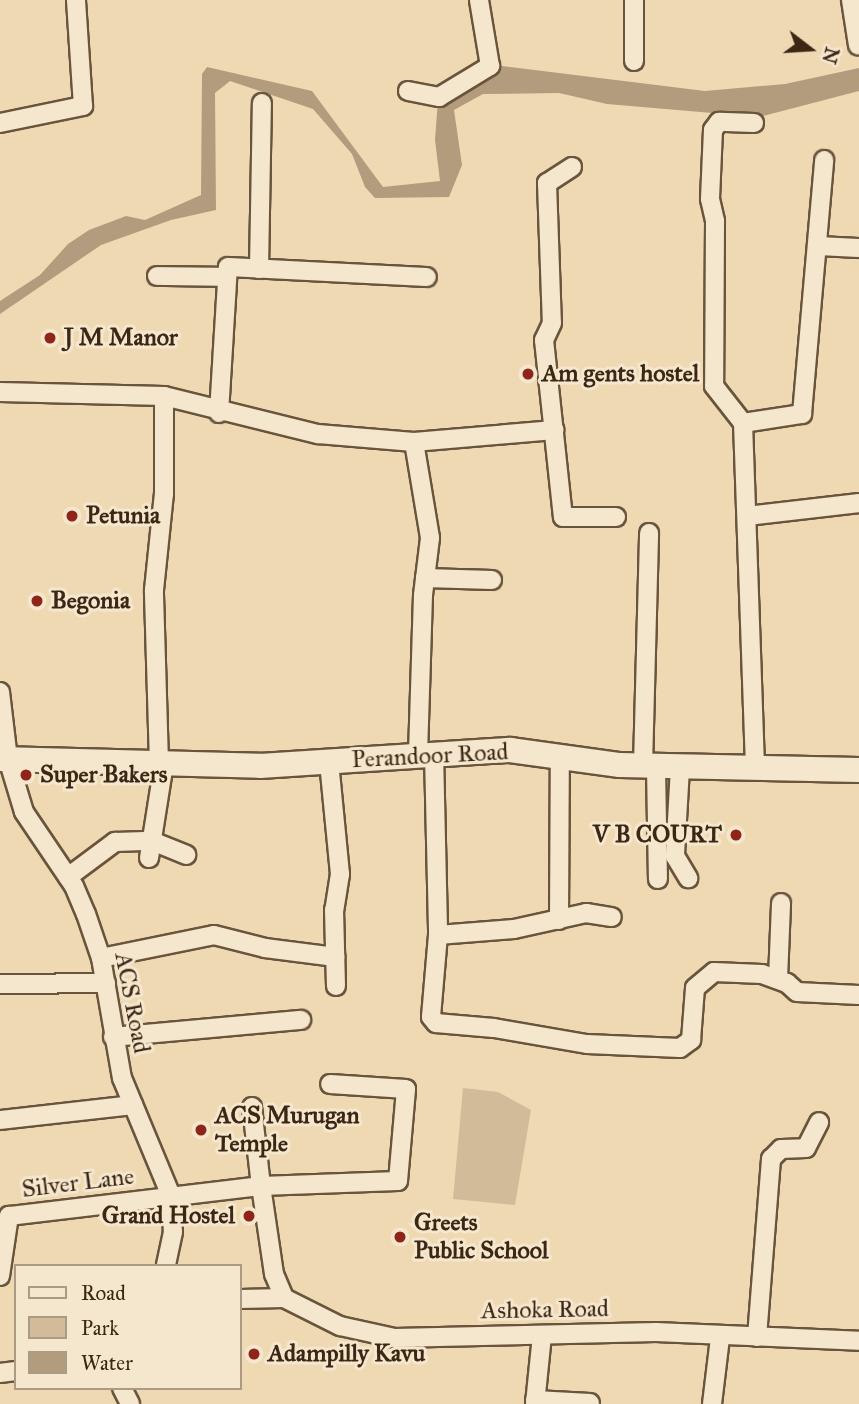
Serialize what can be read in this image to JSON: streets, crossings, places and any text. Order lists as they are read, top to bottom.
{
  "streets": {
    "main road": ["Perandoor Road"],
    "street": ["ACS Road", "Silver Lane", "Ashoka Road"]
  },
  "crossings": [
    ["Perandoor Road", "ACS Road"],
    ["ACS Road", "Silver Lane"]
  ],
  "places": [
    "J M Manor",
    "Am gents hostel",
    "Petunia",
    "Begonia",
    "Super Bakers",
    "V B COURT",
    "ACS Murugan Temple",
    "Grand Hostel",
    "Greets Public School",
    "Adampilly Kavu"
  ],
  "legend": ["Road", "Park", "Water"],
  "north": "right"
}
